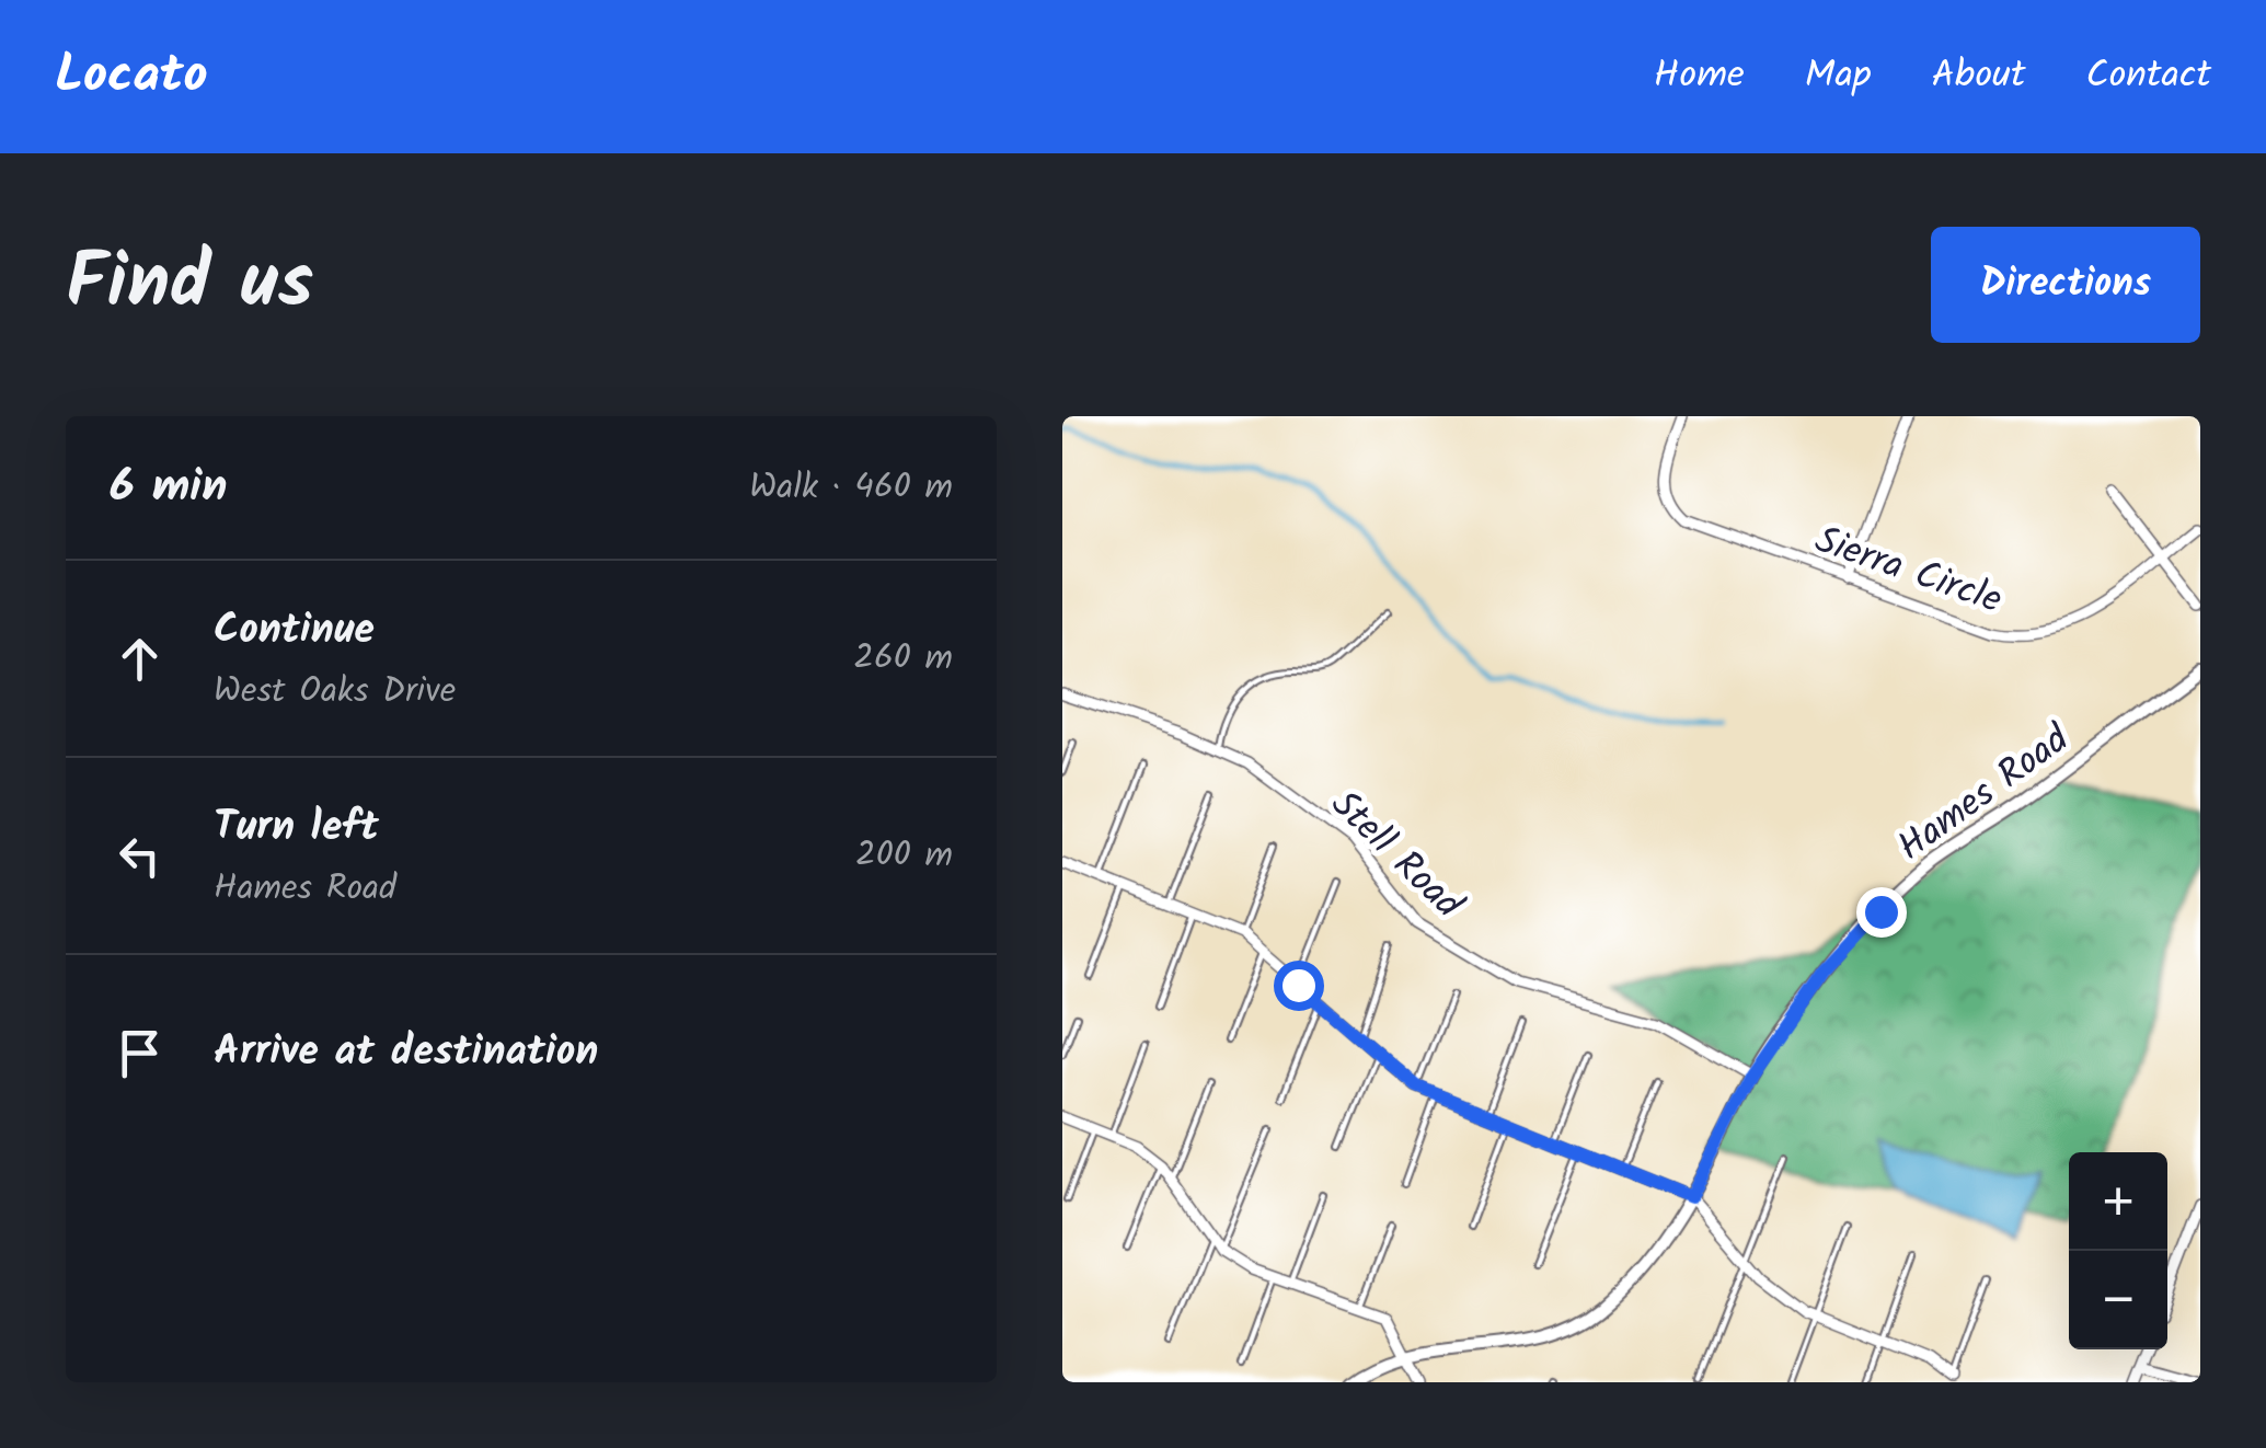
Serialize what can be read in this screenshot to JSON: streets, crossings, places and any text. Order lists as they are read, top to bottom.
{
  "streets": {
    "street": ["Sierra Circle", "Hames Road", "Stell Road"]
  },
  "crossings": [
    ["Hames Road", "Stell Road"]
  ],
  "page": {
    "header": "Locato",
    "nav": [
      "Home",
      "Map",
      "About",
      "Contact"
    ],
    "title": "Find us",
    "buttons": "Directions",
    "heading": ["6 min", "Walk · 460 m"],
    "list": [
      ["Continue", "West Oaks Drive", "260 m"],
      ["Turn left", "Hames Road", "200 m"],
      "Arrive at destination"
    ],
    "map_buttons": ["+", "−"]
  }
}
